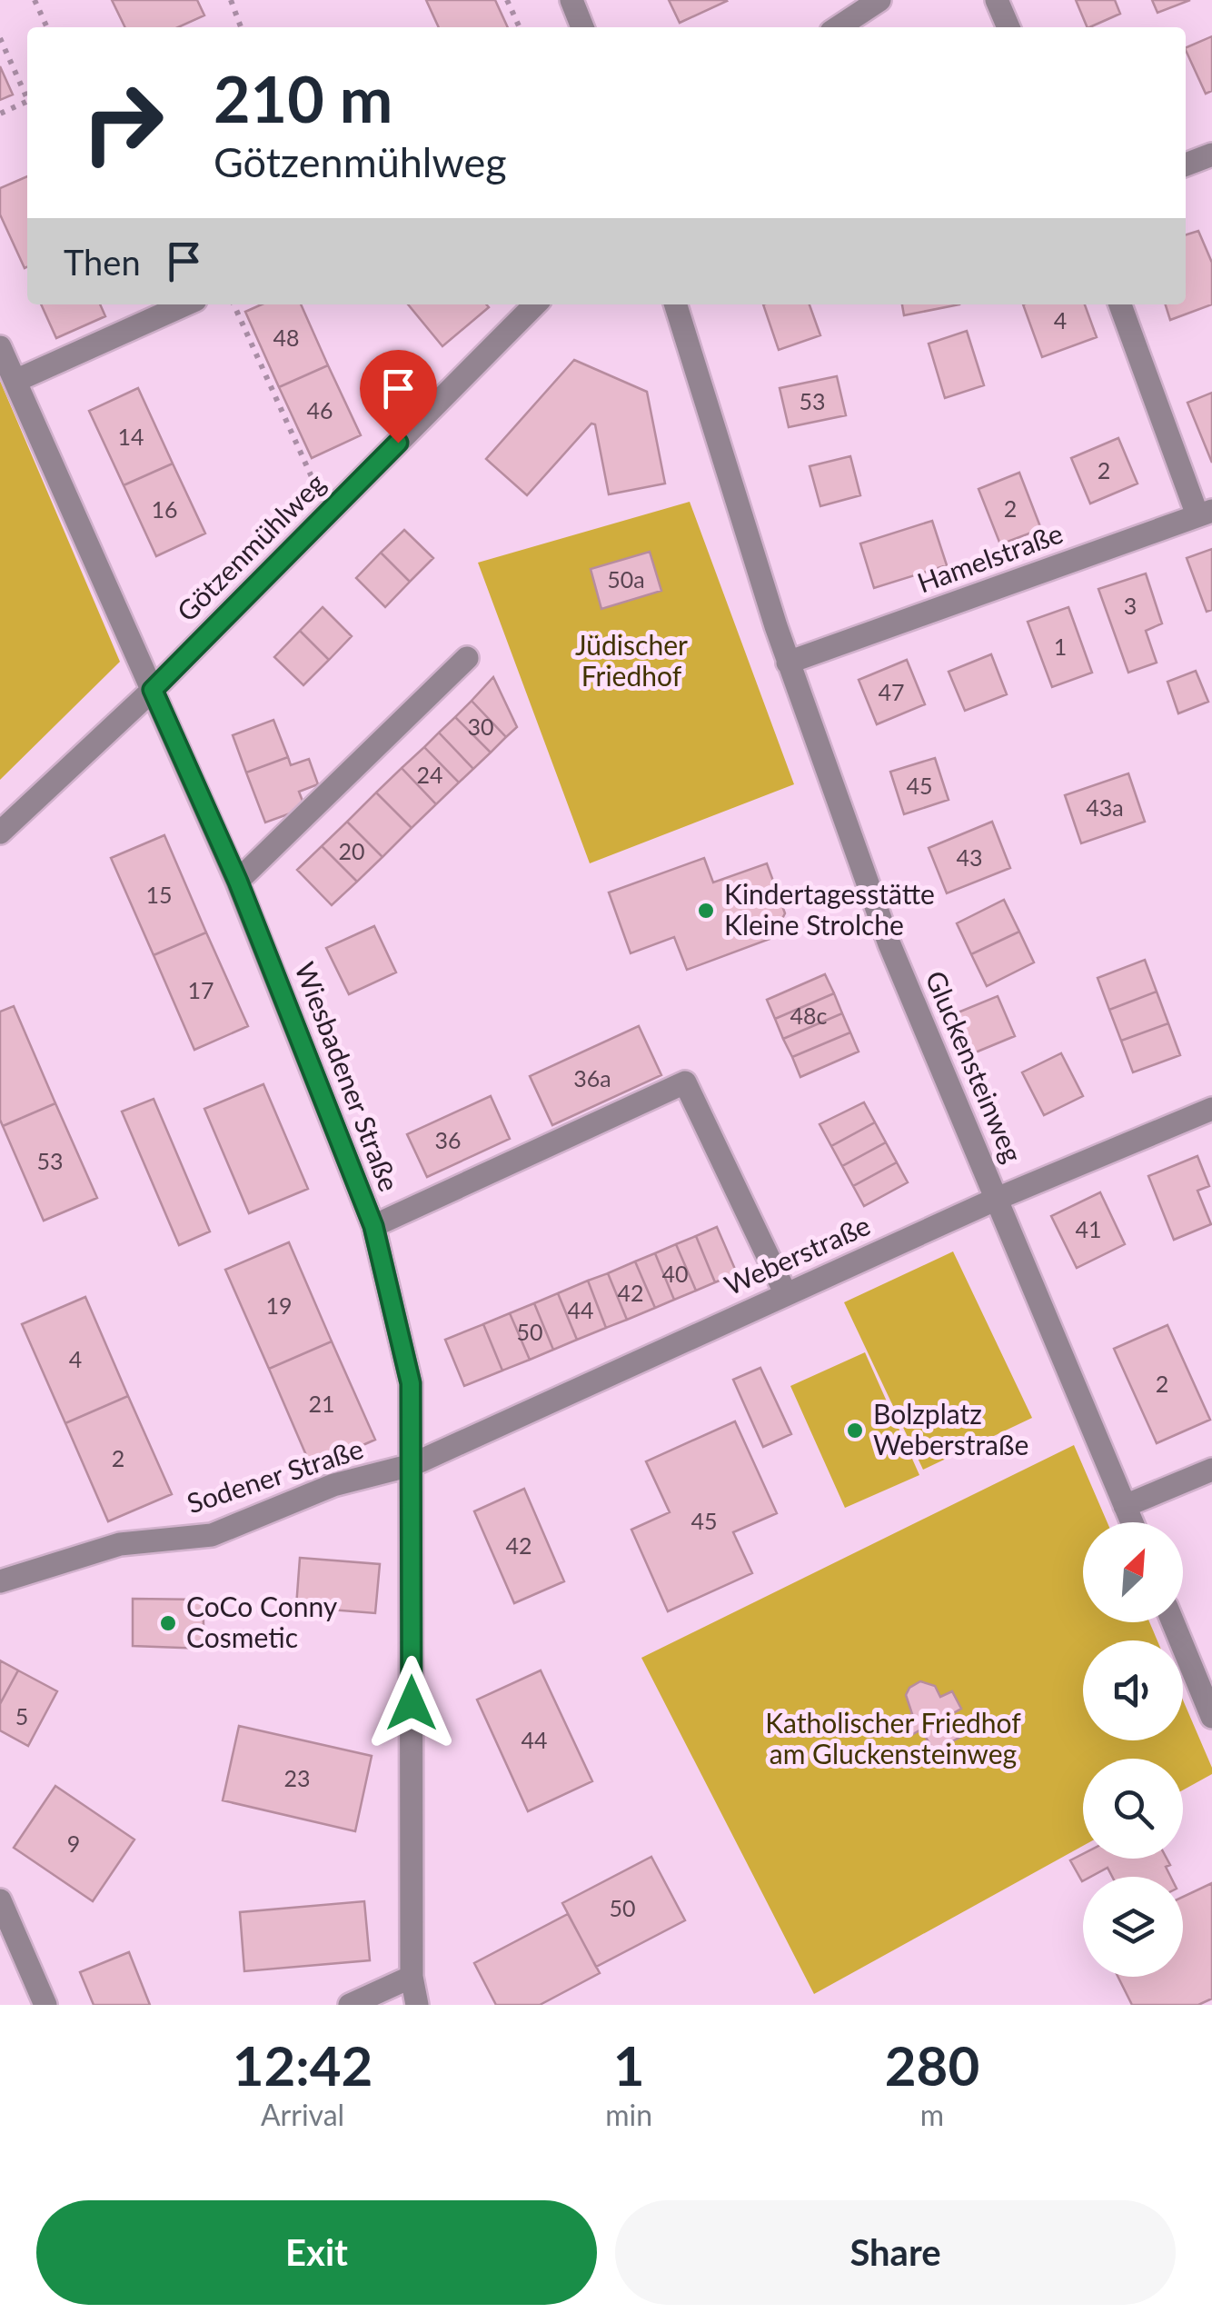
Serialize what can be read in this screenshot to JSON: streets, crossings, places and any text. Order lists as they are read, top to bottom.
{
  "streets": {
    "street": [
      "Götzenmühlweg",
      "Hamelstraße",
      "Gluckensteinweg",
      "Wiesbadener Straße",
      "Weberstraße",
      "Sodener Straße"
    ]
  },
  "crossings": [
    ["Götzenmühlweg", "Wiesbadener Straße"],
    ["Hamelstraße", "Gluckensteinweg"],
    ["Gluckensteinweg", "Weberstraße"],
    ["Wiesbadener Straße", "Weberstraße"],
    ["Wiesbadener Straße", "Sodener Straße"],
    ["Weberstraße", "Sodener Straße"]
  ],
  "parks": ["Jüdischer Friedhof", "Katholischer Friedhof am Gluckensteinweg"],
  "places": ["Kindertagesstätte Kleine Strolche", "Bolzplatz Weberstraße", "CoCo Conny Cosmetic"],
  "house_numbers": [
    "4",
    "48",
    "53",
    "46",
    "14",
    "2",
    "2",
    "16",
    "50a",
    "3",
    "1",
    "47",
    "30",
    "24",
    "45",
    "43a",
    "20",
    "43",
    "15",
    "17",
    "48c",
    "36a",
    "36",
    "53",
    "41",
    "40",
    "42",
    "19",
    "44",
    "50",
    "4",
    "2",
    "21",
    "2",
    "45",
    "42",
    "5",
    "44",
    "23",
    "9",
    "50"
  ],
  "north": "top right",
  "page": {
    "turn": ["210 m", "Götzenmühlweg"],
    "then": "Then",
    "eta": [
      "12:42",
      "Arrival",
      "1",
      "min",
      "280",
      "m"
    ],
    "buttons": ["Exit", "Share"]
  }
}
